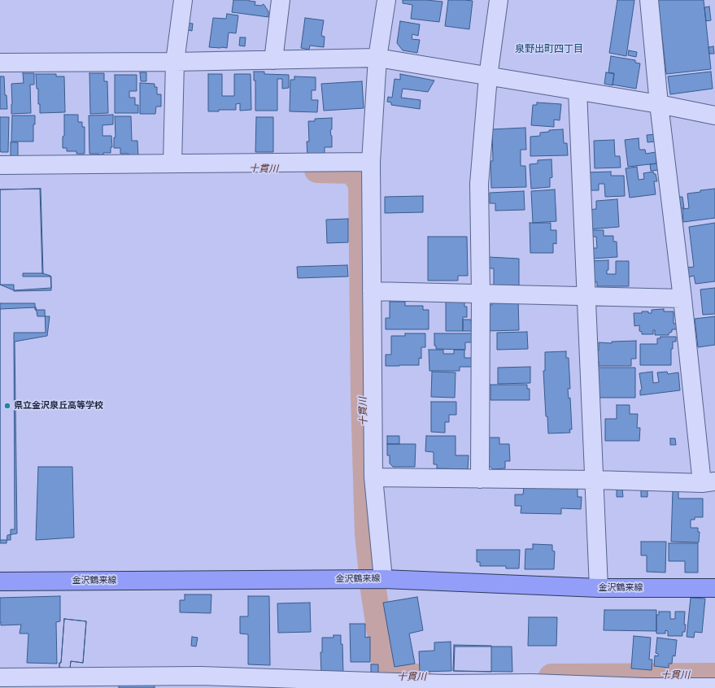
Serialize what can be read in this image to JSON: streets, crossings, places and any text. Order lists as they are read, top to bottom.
{
  "streets": {
    "main road": ["金沢鶴来線"]
  },
  "districts": ["泉野出町四丁目"],
  "water": ["十貫川"],
  "places": ["県立金沢泉丘高等学校"]
}
